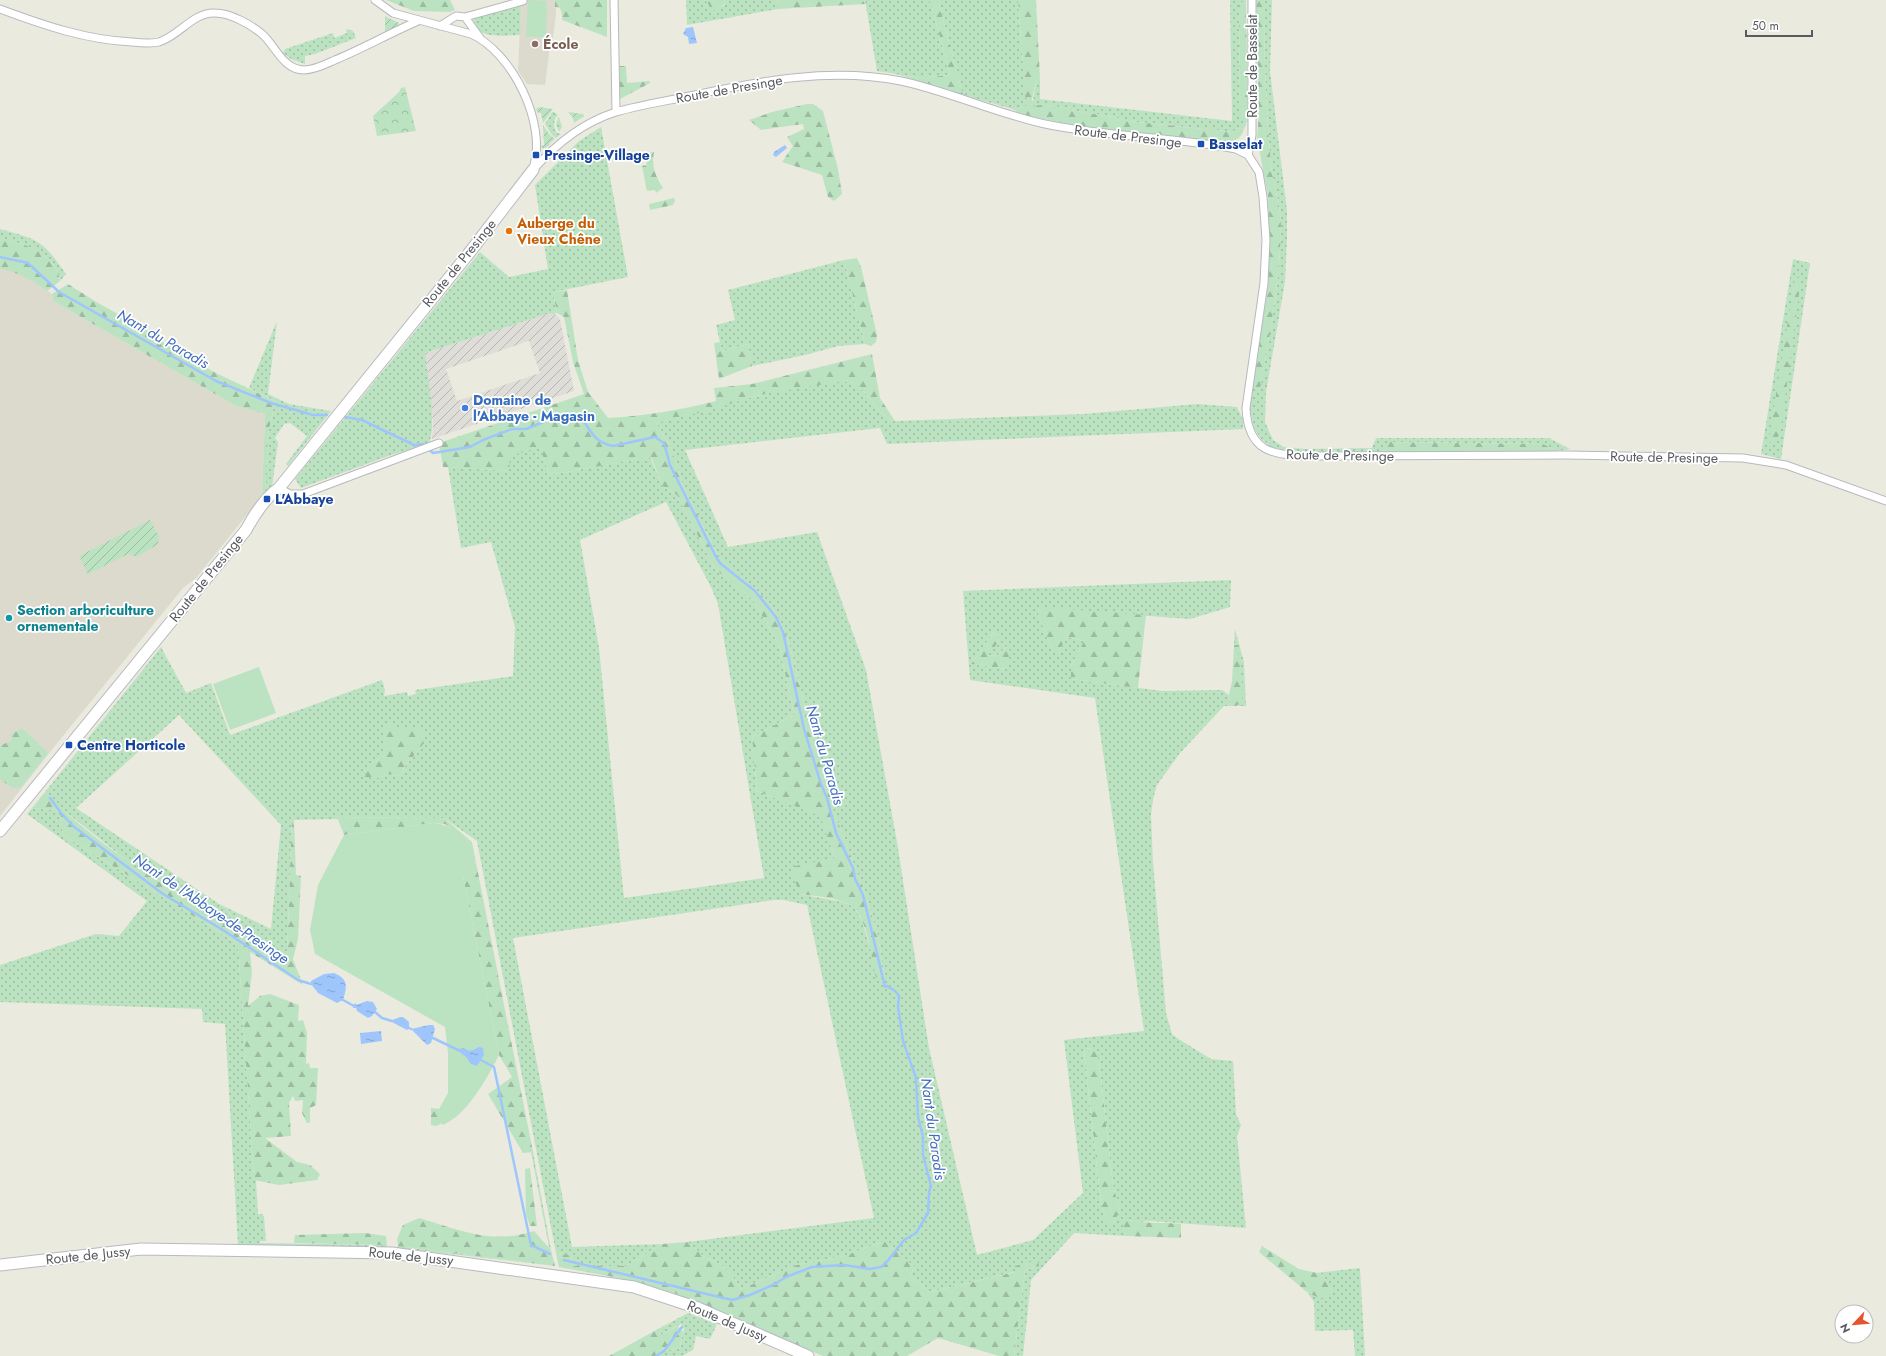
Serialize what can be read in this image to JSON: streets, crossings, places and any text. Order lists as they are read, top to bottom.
{
  "streets": {
    "street": ["Route de Basselat", "Route de Presinge", "Route de Jussy"]
  },
  "crossings": [
    ["Route de Basselat", "Route de Presinge"]
  ],
  "water": ["Nant du Paradis", "Nant de l'Abbaye-de-Presinge"],
  "places": {
    "other": [
      "École",
      "Auberge du Vieux Chêne",
      "Domaine de l'Abbaye - Magasin",
      "Section arboriculture ornementale"
    ],
    "transit": [
      "Basselat",
      "Presinge-Village",
      "L'Abbaye",
      "Centre Horticole"
    ]
  },
  "scale_bar": "50 m",
  "north": "bottom left"
}
